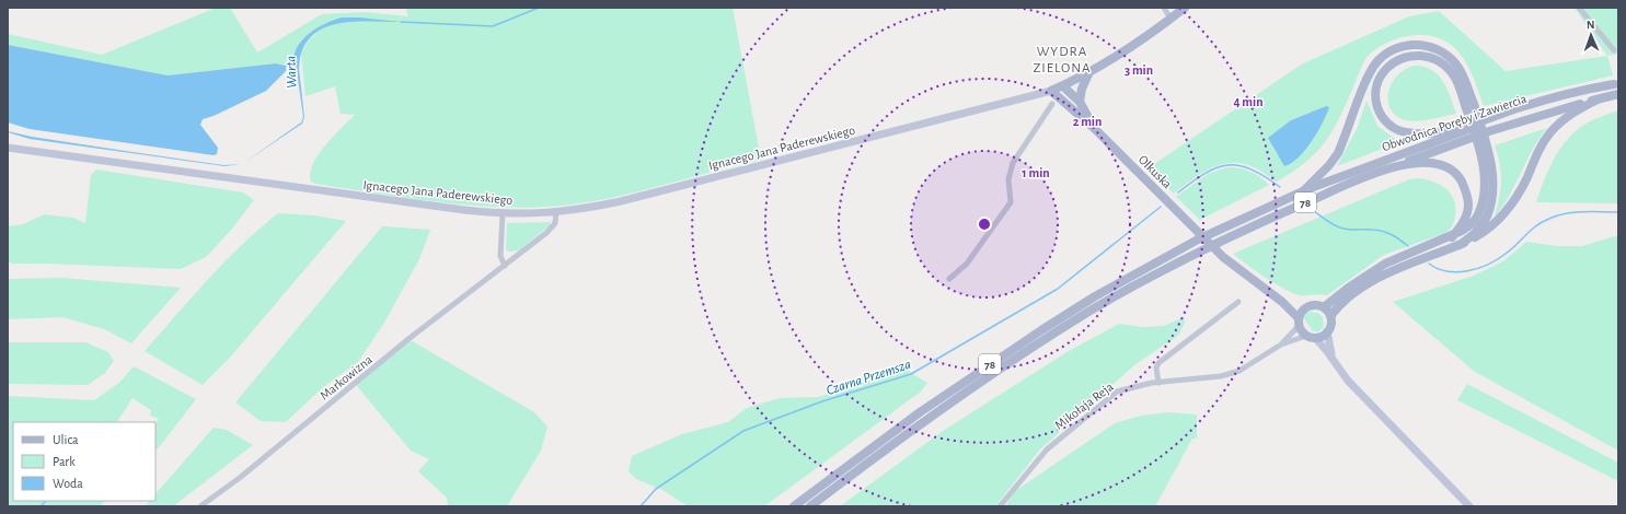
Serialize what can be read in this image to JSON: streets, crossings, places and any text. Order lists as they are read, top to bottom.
{
  "streets": {
    "main road": [
      "Obwodnica Poręby i Zawiercia",
      "Ignacego Jana Paderewskiego",
      "Olkuska",
      "78"
    ],
    "street": ["Markowizna", "Mikołaja Reja"]
  },
  "crossings": [
    ["Obwodnica Poręby i Zawiercia", "78"],
    ["Ignacego Jana Paderewskiego", "Olkuska"],
    ["Ignacego Jana Paderewskiego", "Markowizna"],
    ["Olkuska", "78"]
  ],
  "districts": ["WYDRA ZIELONA"],
  "water": ["Warta", "Czarna Przemsza"],
  "legend": ["Ulica", "Park", "Woda"],
  "north": "top",
  "rings": [
    "3 min",
    "4 min",
    "2 min",
    "1 min"
  ]
}
